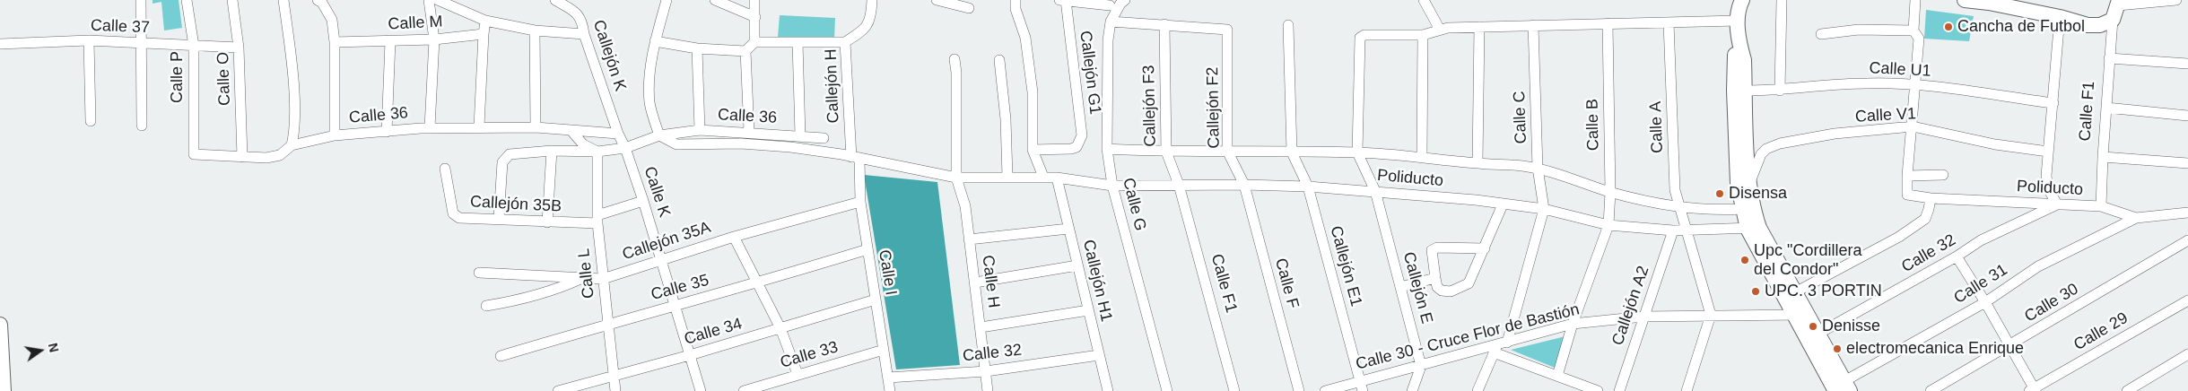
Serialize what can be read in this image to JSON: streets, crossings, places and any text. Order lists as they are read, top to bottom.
{
  "streets": {
    "street": [
      "Calle M",
      "Calle 37",
      "Callejón K",
      "Calle U1",
      "Callejón G1",
      "Calle P",
      "Calle O",
      "Callejón H",
      "Callejón F3",
      "Callejón F2",
      "Calle F1",
      "Calle 36",
      "Calle V1",
      "Calle C",
      "Calle B",
      "Calle A",
      "Poliducto",
      "Calle K",
      "Callejón 35B",
      "Calle G",
      "Callejón 35A",
      "Calle 32",
      "Callejón E1",
      "Calle I",
      "Calle L",
      "Callejón H1",
      "Calle H",
      "Calle F",
      "Calle 31",
      "Calle 35",
      "Callejón E",
      "Calle 30",
      "Callejón A2",
      "Calle 34",
      "Calle 29",
      "Calle 30 - Cruce Flor de Bastión",
      "Calle 33"
    ]
  },
  "crossings": [
    ["Calle M", "Callejón K"],
    ["Calle 37", "Calle P"],
    ["Calle 37", "Calle O"],
    ["Callejón K", "Calle 36"],
    ["Callejón K", "Calle K"],
    ["Calle P", "Calle 36"],
    ["Calle O", "Calle 36"],
    ["Callejón H", "Calle I"],
    ["Callejón F3", "Callejón F2"],
    ["Callejón F3", "Calle F1"],
    ["Callejón F3", "Poliducto"],
    ["Callejón F2", "Poliducto"],
    ["Callejón F2", "Calle F"],
    ["Calle F1", "Poliducto"],
    ["Calle 36", "Calle K"],
    ["Calle 36", "Callejón 35B"],
    ["Calle 36", "Calle L"],
    ["Calle C", "Poliducto"],
    ["Calle B", "Poliducto"],
    ["Calle B", "Calle 30 - Cruce Flor de Bastión"],
    ["Calle A", "Poliducto"],
    ["Calle A", "Calle 30 - Cruce Flor de Bastión"],
    ["Poliducto", "Calle G"],
    ["Poliducto", "Calle 32"],
    ["Poliducto", "Callejón E1"],
    ["Poliducto", "Callejón H1"],
    ["Poliducto", "Calle F"],
    ["Poliducto", "Calle 31"],
    ["Poliducto", "Callejón E"],
    ["Poliducto", "Callejón A2"],
    ["Calle K", "Callejón 35B"],
    ["Calle K", "Callejón 35A"],
    ["Calle K", "Calle 35"],
    ["Calle K", "Calle 34"],
    ["Callejón 35B", "Calle L"],
    ["Callejón 35A", "Calle I"],
    ["Callejón 35A", "Calle L"],
    ["Calle 32", "Calle I"],
    ["Calle 32", "Callejón H1"],
    ["Calle 32", "Calle H"],
    ["Callejón E1", "Calle 30 - Cruce Flor de Bastión"],
    ["Calle I", "Calle 35"],
    ["Calle I", "Calle 34"],
    ["Calle I", "Calle 33"],
    ["Calle L", "Calle 35"],
    ["Calle L", "Calle 34"],
    ["Callejón E", "Calle 30 - Cruce Flor de Bastión"],
    ["Callejón A2", "Calle 30 - Cruce Flor de Bastión"]
  ],
  "places": [
    "Cancha de Futbol",
    "Disensa",
    "Upc \"Cordillera del Condor\"",
    "UPC. 3 PORTIN",
    "Denisse",
    "electromecanica Enrique"
  ],
  "north": "right"
}
